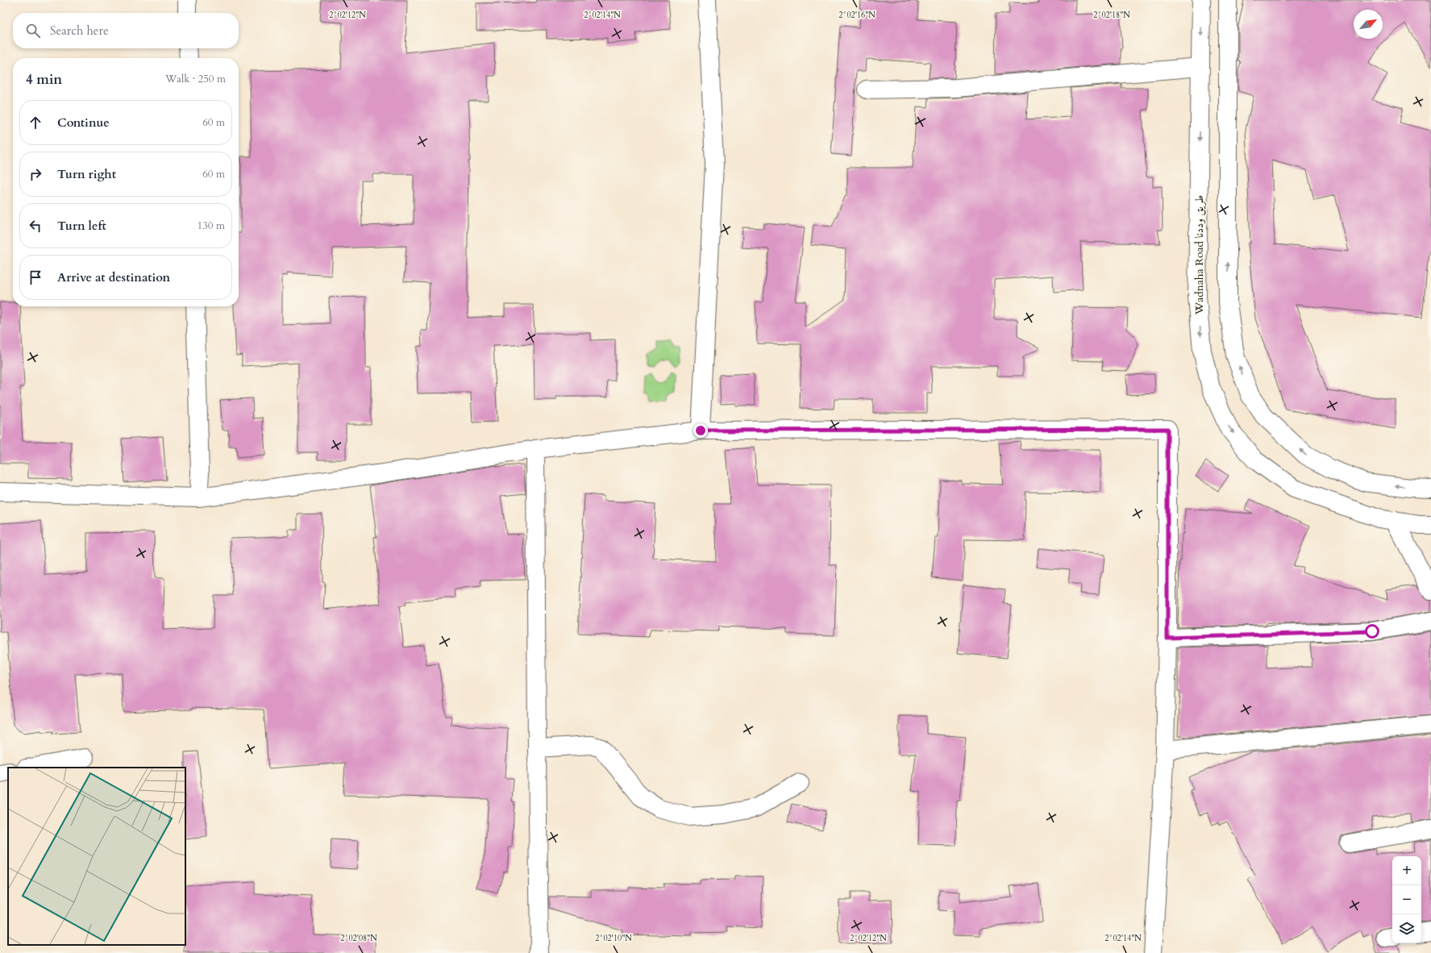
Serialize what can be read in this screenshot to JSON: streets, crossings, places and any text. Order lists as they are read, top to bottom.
{
  "streets": {
    "street": ["Wadnaha Road طريق وددنا"]
  },
  "one_way": ["Wadnaha Road طريق وددنا"],
  "north": "top right",
  "page": {
    "search": "Search here",
    "heading": ["4 min", "Walk · 250 m"],
    "list": [
      ["Continue", "60 m"],
      ["Turn right", "60 m"],
      ["Turn left", "130 m"],
      "Arrive at destination"
    ],
    "map_buttons": ["+", "−"]
  },
  "coordinates": [
    "2°02'12\"N",
    "2°02'14\"N",
    "2°02'16\"N",
    "2°02'18\"N",
    "2°02'08\"N",
    "2°02'10\"N"
  ]
}
